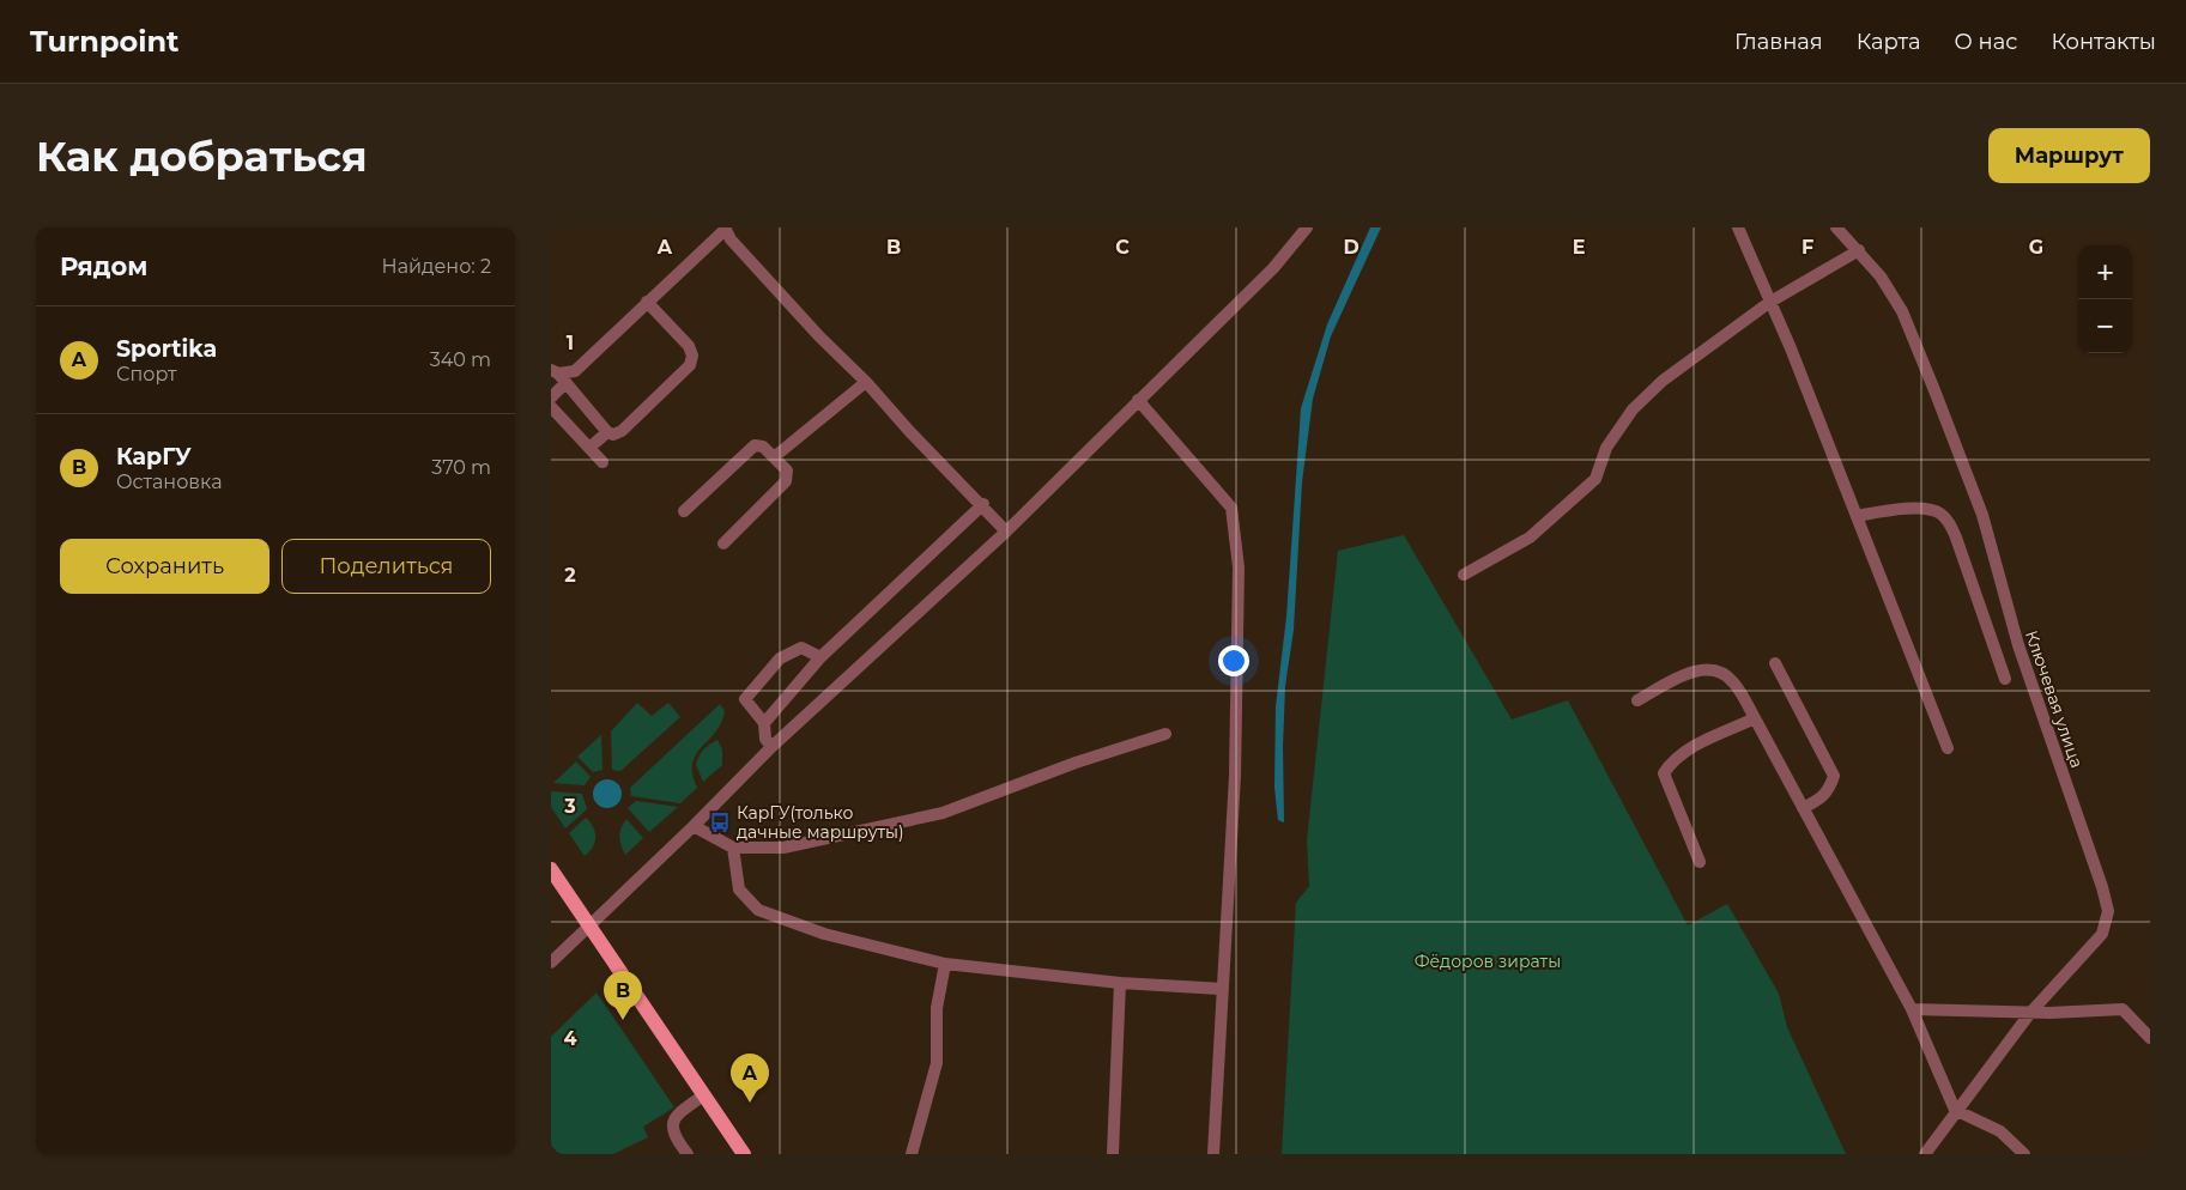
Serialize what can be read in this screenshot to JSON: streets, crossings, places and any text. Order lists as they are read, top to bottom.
{
  "streets": {
    "street": ["Ключевая улица"]
  },
  "parks": ["Фёдоров зираты"],
  "places": {
    "bus stop": ["КарГУ(только дачные маршруты)"]
  },
  "page": {
    "header": "Turnpoint",
    "nav": [
      "Главная",
      "Карта",
      "О нас",
      "Контакты"
    ],
    "buttons": [
      "Маршрут",
      ["Сохранить", "Поделиться"]
    ],
    "title": "Как добраться",
    "heading": ["Рядом", "Найдено: 2"],
    "map_buttons": ["+", "−"],
    "list": [
      {
        "mark": "A",
        "name": "Sportika",
        "note": "Спорт",
        "value": "340 m"
      },
      {
        "mark": "B",
        "name": "КарГУ",
        "note": "Остановка",
        "value": "370 m"
      }
    ],
    "pins": ["B", "A"]
  },
  "grid": {
    "columns": [
      "A",
      "B",
      "C",
      "D",
      "E",
      "F",
      "G"
    ],
    "rows": [
      "1",
      "2",
      "3",
      "4"
    ]
  }
}
